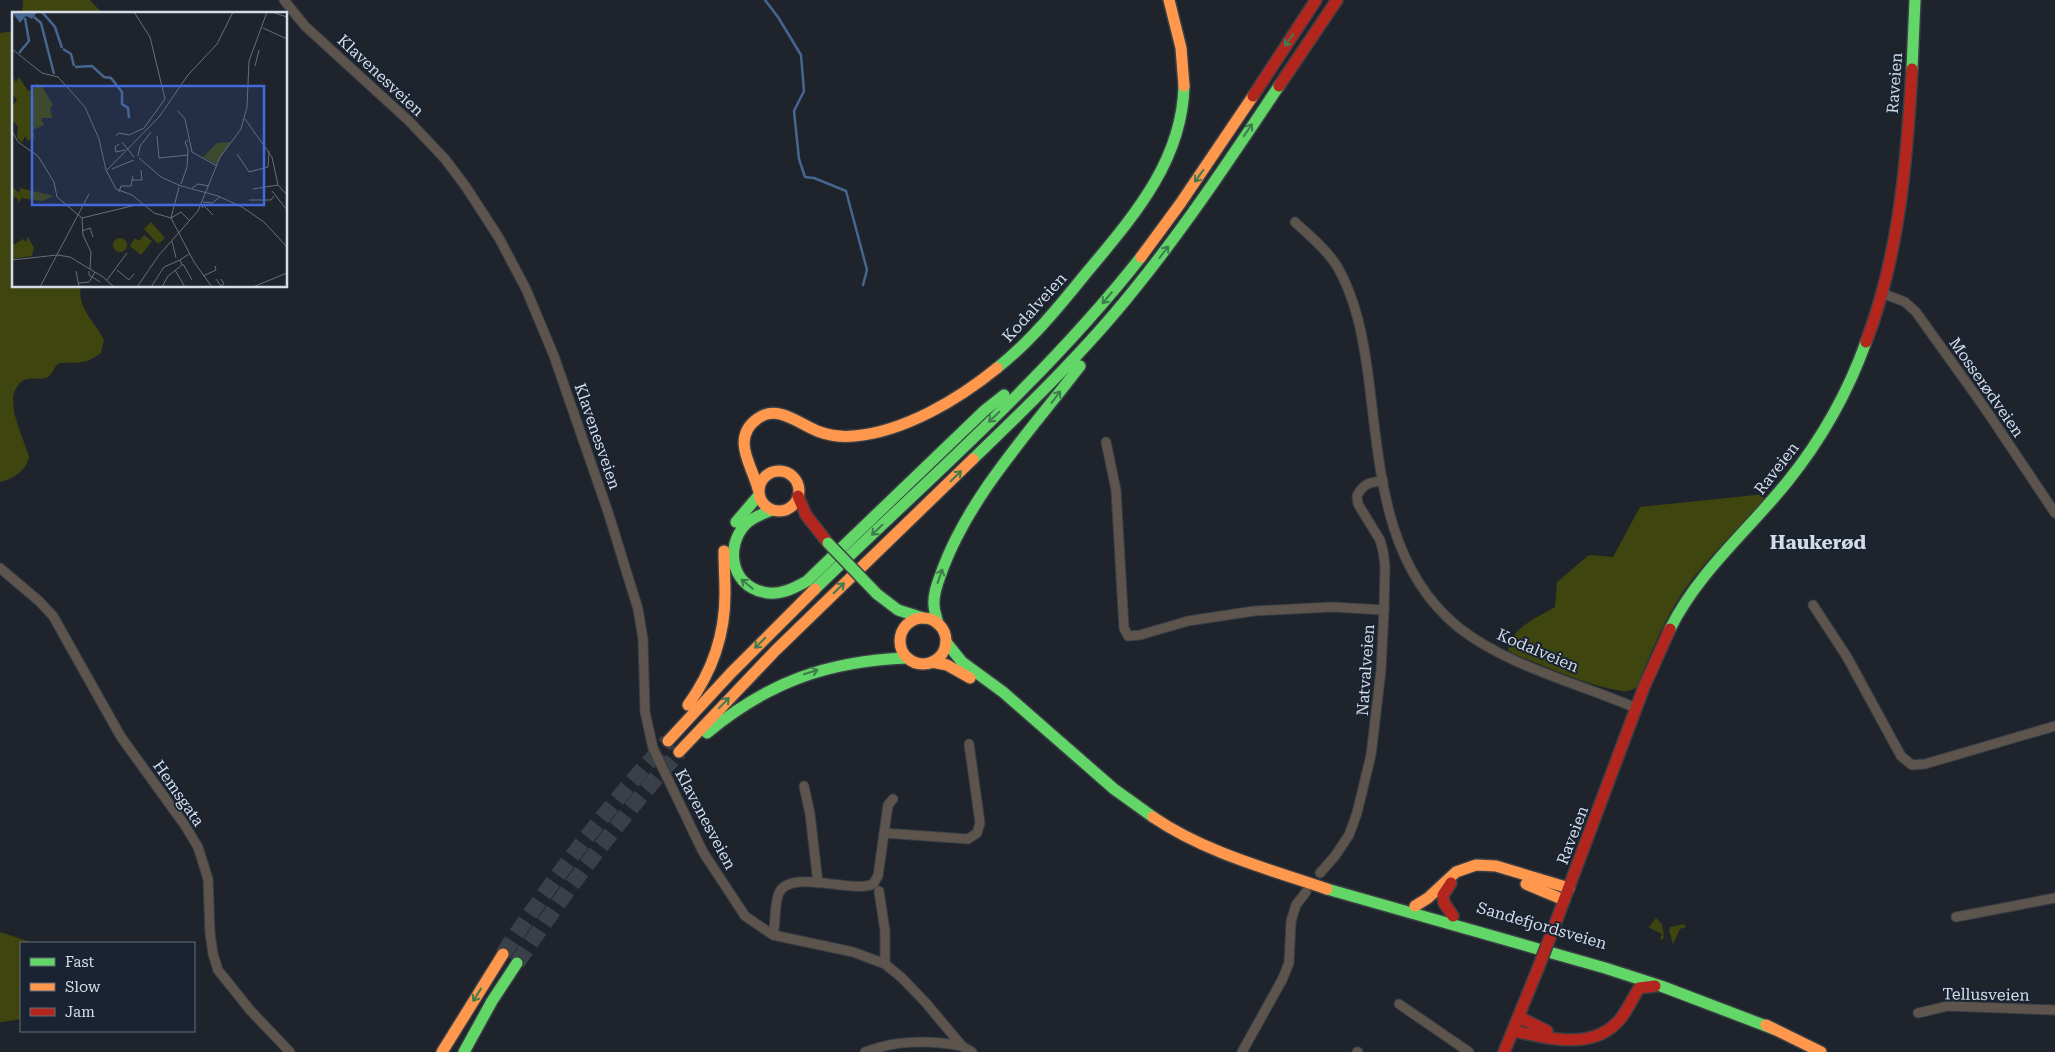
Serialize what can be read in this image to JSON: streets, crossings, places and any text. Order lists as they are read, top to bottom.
{
  "streets": {
    "main road": ["Raveien", "Kodalveien", "Sandefjordsveien"],
    "street": [
      "Klavenesveien",
      "Mosserødveien",
      "Natvalveien",
      "Hemsgata",
      "Tellusveien"
    ]
  },
  "crossings": [
    ["Raveien", "Kodalveien"],
    ["Raveien", "Mosserødveien"],
    ["Kodalveien", "Natvalveien"]
  ],
  "districts": ["Haukerød"],
  "legend": ["Fast", "Slow", "Jam"]
}
